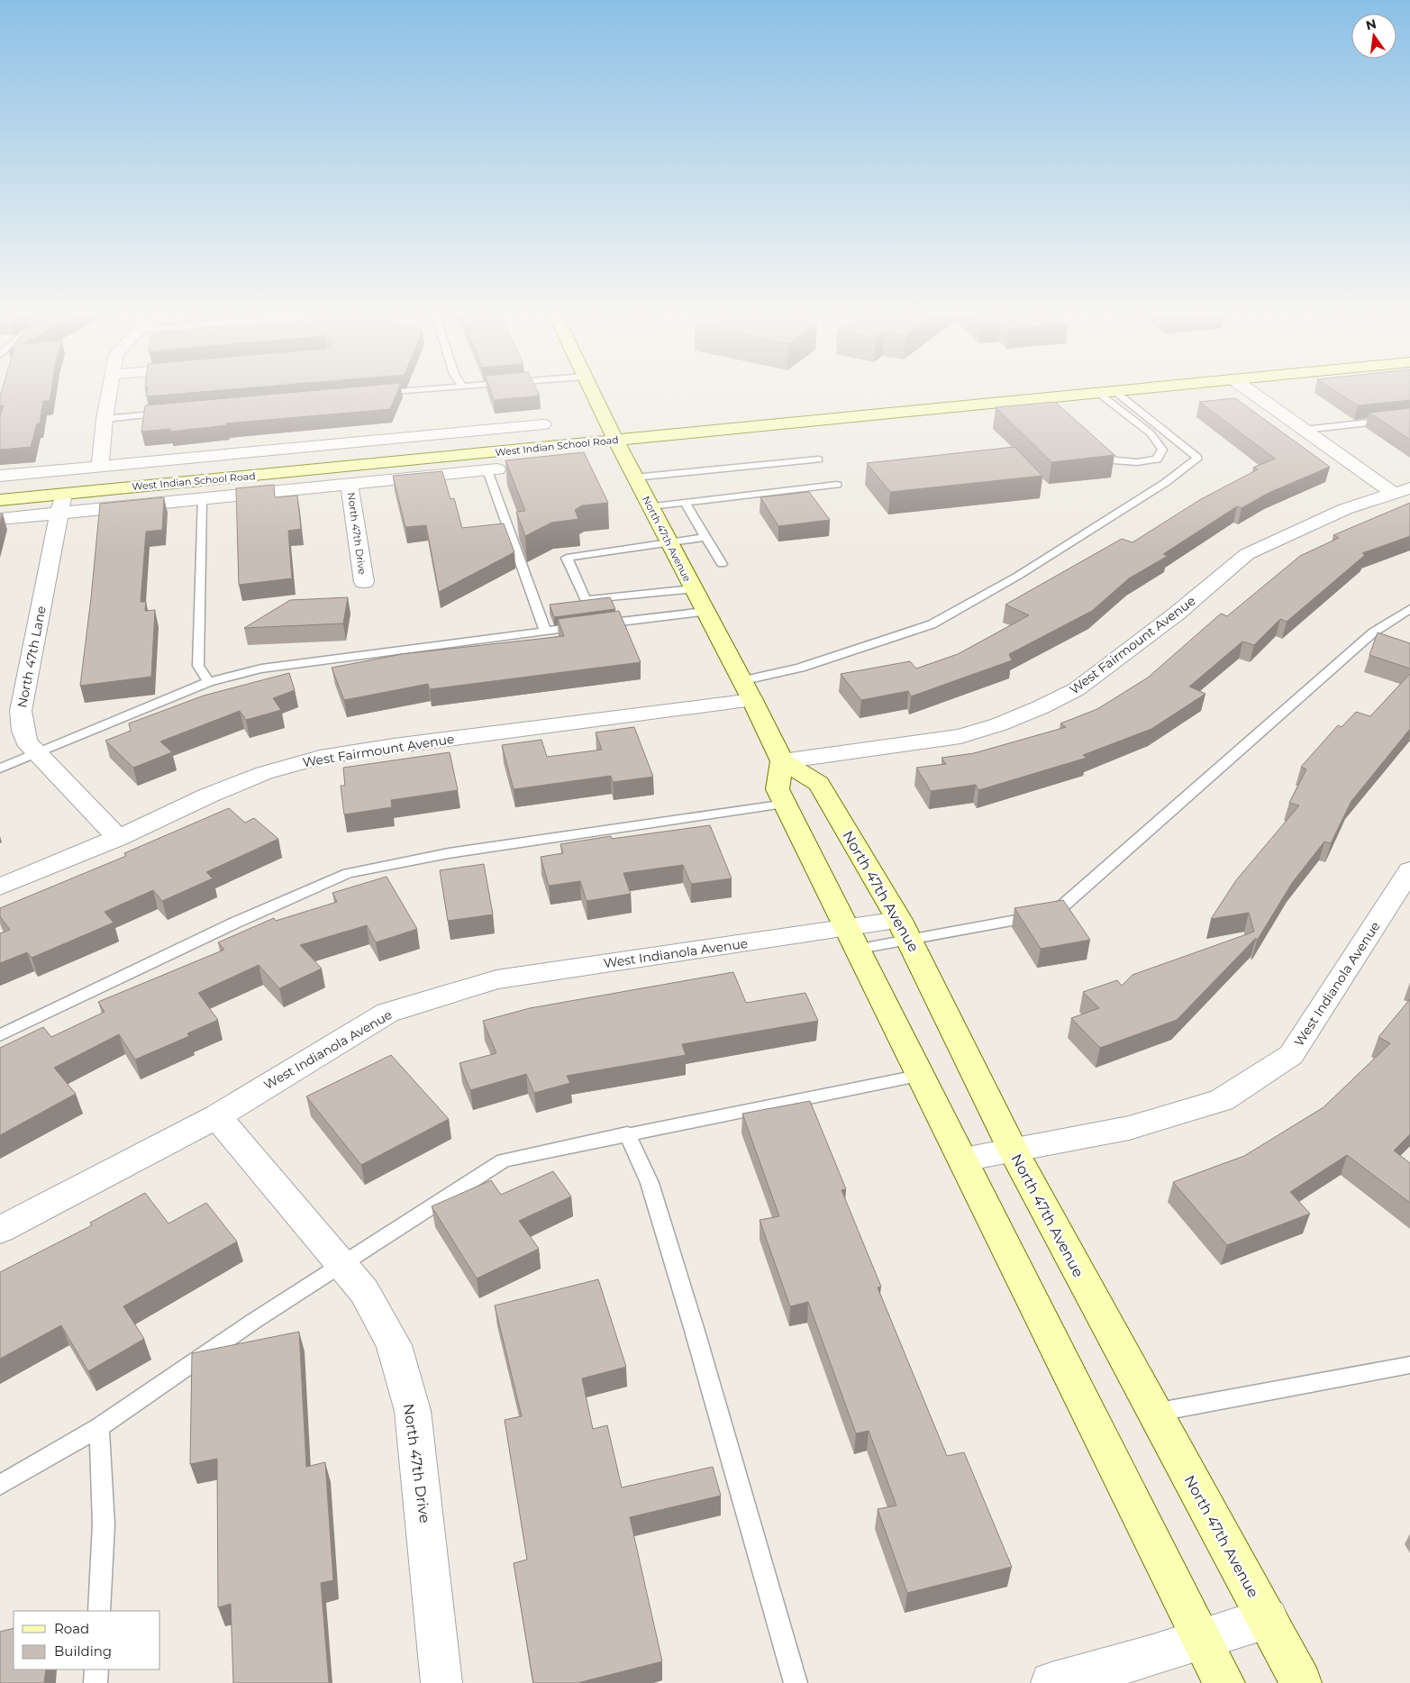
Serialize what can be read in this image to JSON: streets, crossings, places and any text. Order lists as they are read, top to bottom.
{
  "streets": {
    "street": [
      "West Indian School Road",
      "North 47th Drive",
      "North 47th Avenue",
      "West Fairmount Avenue",
      "North 47th Lane",
      "West Indianola Avenue"
    ]
  },
  "crossings": [
    ["West Indian School Road", "North 47th Drive"],
    ["West Indian School Road", "North 47th Avenue"],
    ["West Indian School Road", "North 47th Lane"],
    ["North 47th Drive", "West Indianola Avenue"],
    ["North 47th Avenue", "West Fairmount Avenue"],
    ["North 47th Avenue", "West Indianola Avenue"],
    ["West Fairmount Avenue", "North 47th Lane"]
  ],
  "legend": ["Road", "Building"],
  "north": "top"
}
